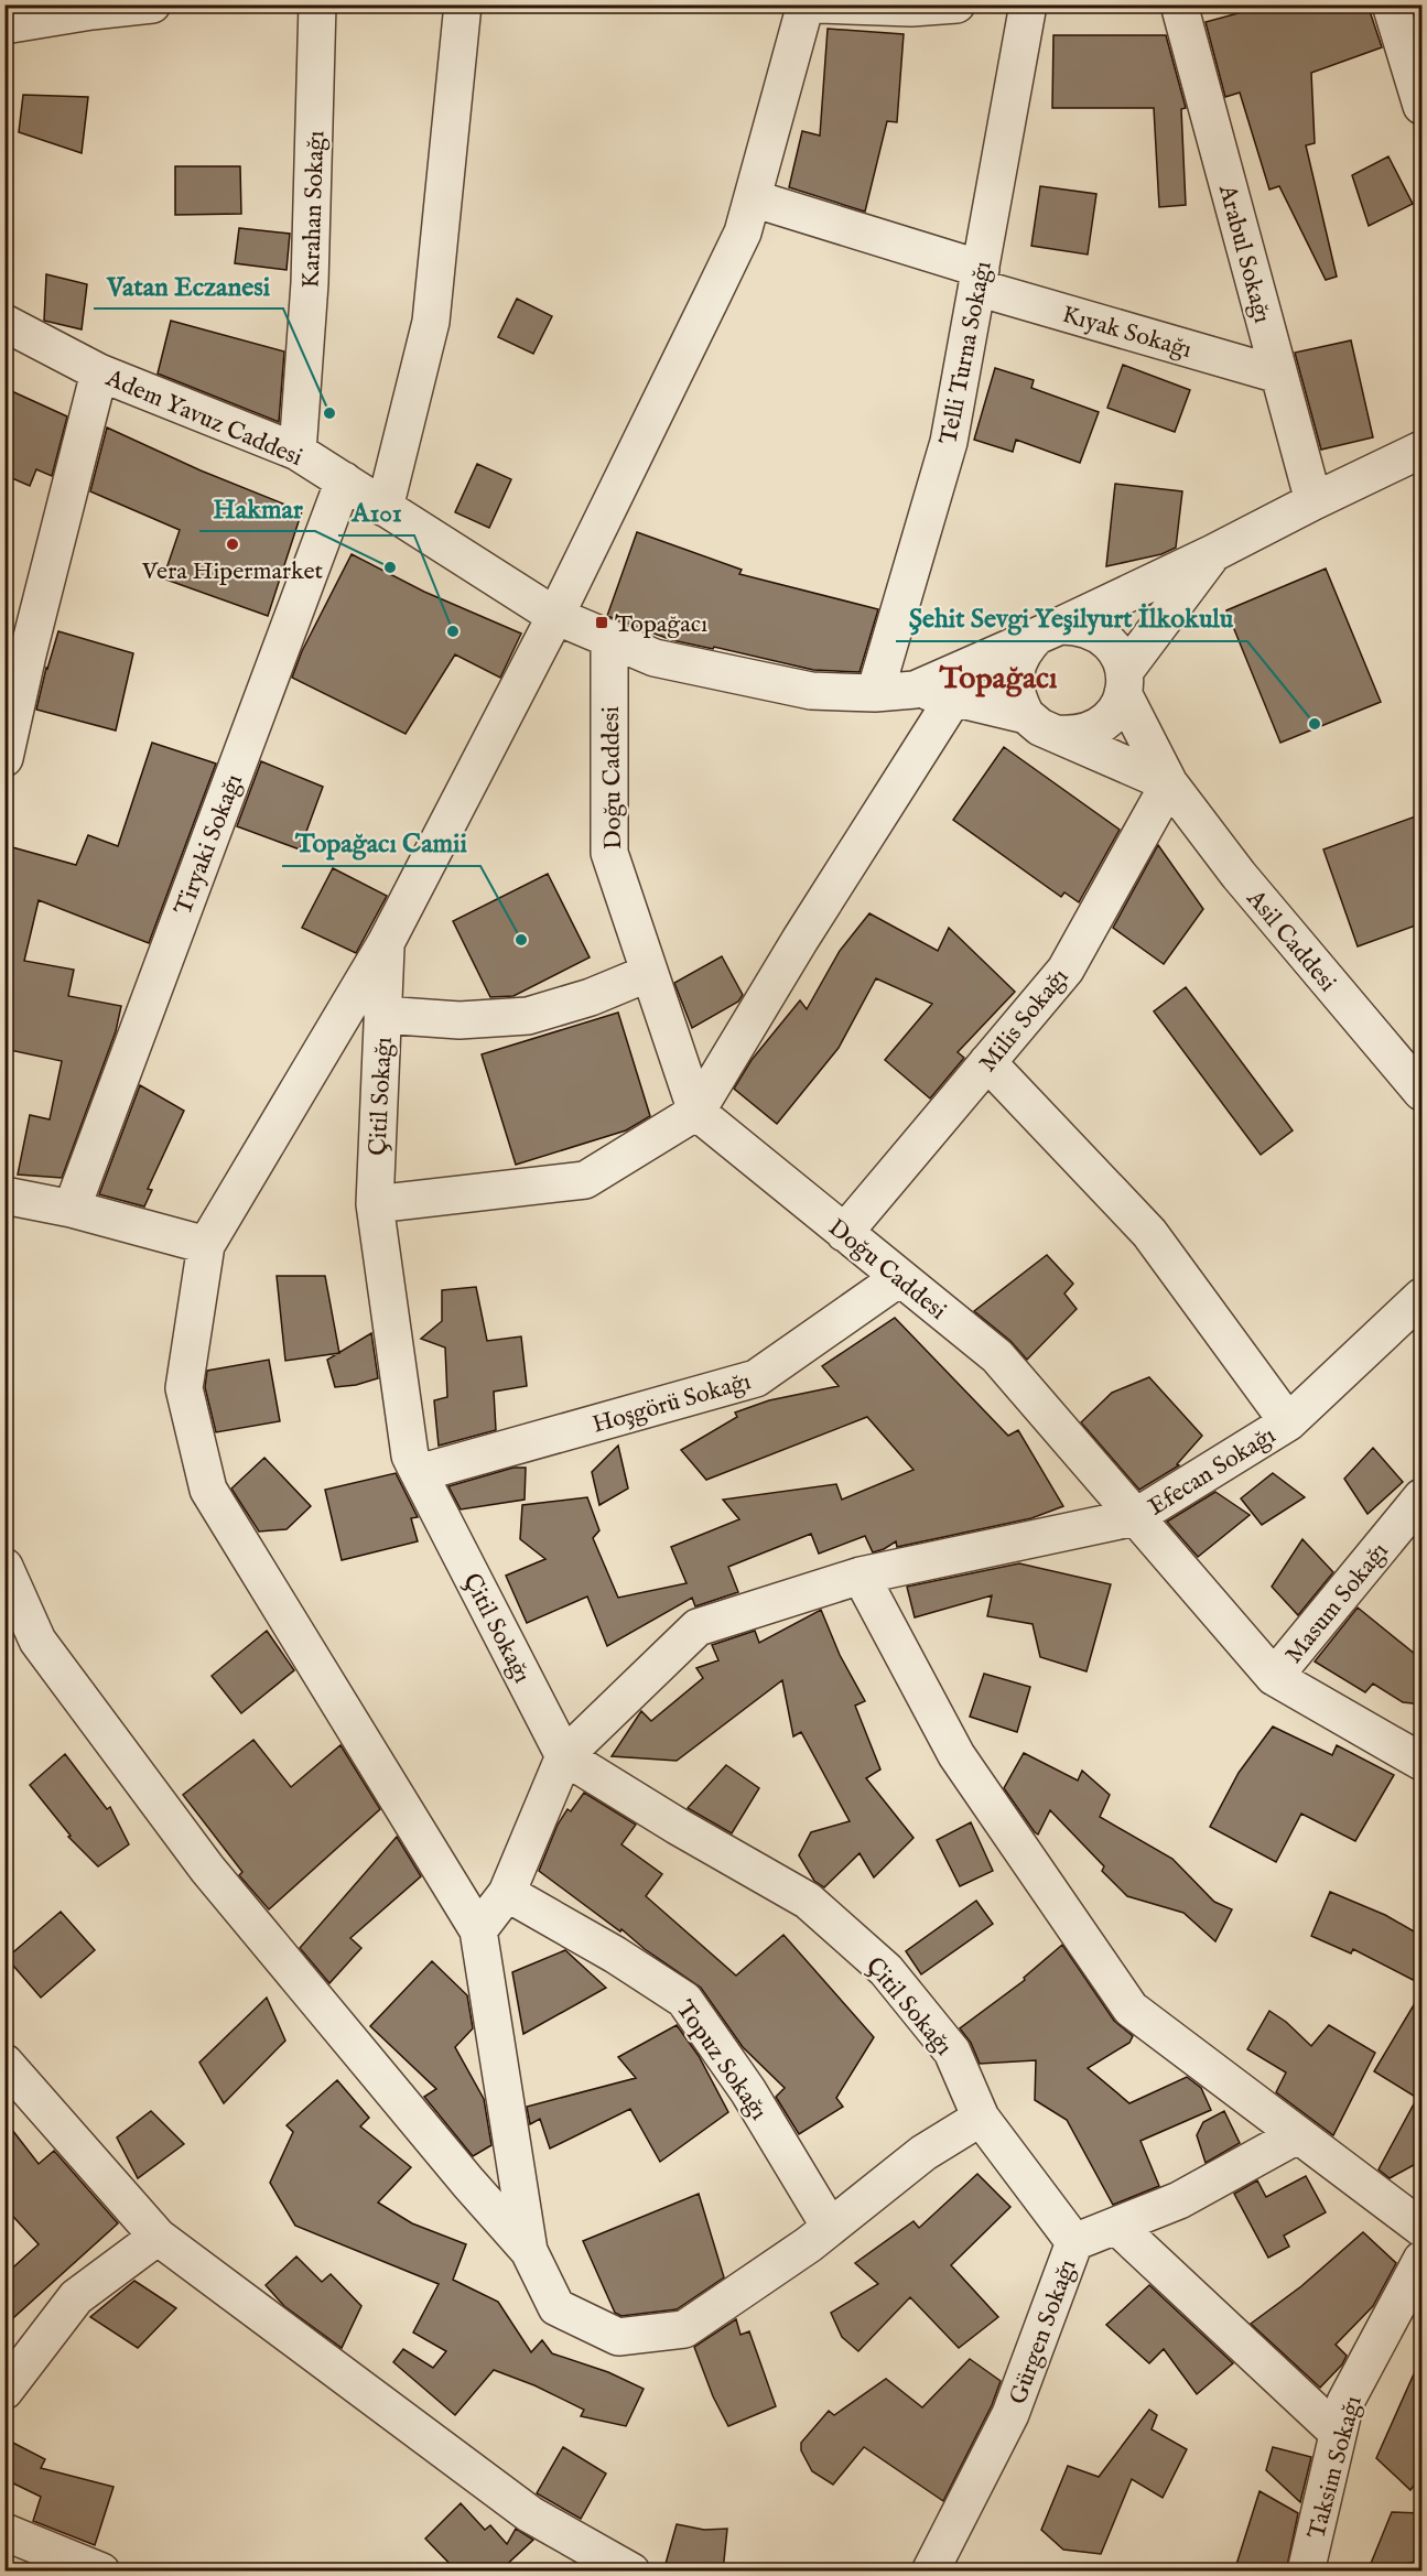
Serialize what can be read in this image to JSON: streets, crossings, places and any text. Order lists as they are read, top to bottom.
{
  "streets": {
    "street": [
      "Karahan Sokağı",
      "Arabul Sokağı",
      "Kıyak Sokağı",
      "Telli Turna Sokağı",
      "Adem Yavuz Caddesi",
      "Doğu Caddesi",
      "Tiryaki Sokağı",
      "Asil Caddesi",
      "Milis Sokağı",
      "Çitil Sokağı",
      "Hoşgörü Sokağı",
      "Efecan Sokağı",
      "Masum Sokağı",
      "Topuz Sokağı",
      "Gürgen Sokağı",
      "Taksim Sokağı"
    ]
  },
  "crossings": [
    ["Karahan Sokağı", "Adem Yavuz Caddesi"],
    ["Arabul Sokağı", "Kıyak Sokağı"],
    ["Arabul Sokağı", "Adem Yavuz Caddesi"],
    ["Kıyak Sokağı", "Telli Turna Sokağı"],
    ["Telli Turna Sokağı", "Adem Yavuz Caddesi"],
    ["Adem Yavuz Caddesi", "Doğu Caddesi"],
    ["Adem Yavuz Caddesi", "Tiryaki Sokağı"],
    ["Adem Yavuz Caddesi", "Asil Caddesi"],
    ["Doğu Caddesi", "Milis Sokağı"],
    ["Doğu Caddesi", "Hoşgörü Sokağı"],
    ["Doğu Caddesi", "Efecan Sokağı"],
    ["Doğu Caddesi", "Masum Sokağı"],
    ["Asil Caddesi", "Milis Sokağı"],
    ["Çitil Sokağı", "Hoşgörü Sokağı"],
    ["Çitil Sokağı", "Efecan Sokağı"],
    ["Çitil Sokağı", "Gürgen Sokağı"]
  ],
  "districts": ["Topağacı"],
  "places": {
    "other": [
      "Vatan Eczanesi",
      "Vera Hipermarket",
      "Hakmar",
      "A101",
      "Şehit Sevgi Yeşilyurt İlkokulu",
      "Topağacı Camii"
    ],
    "transit": ["Topağacı"]
  }
}
